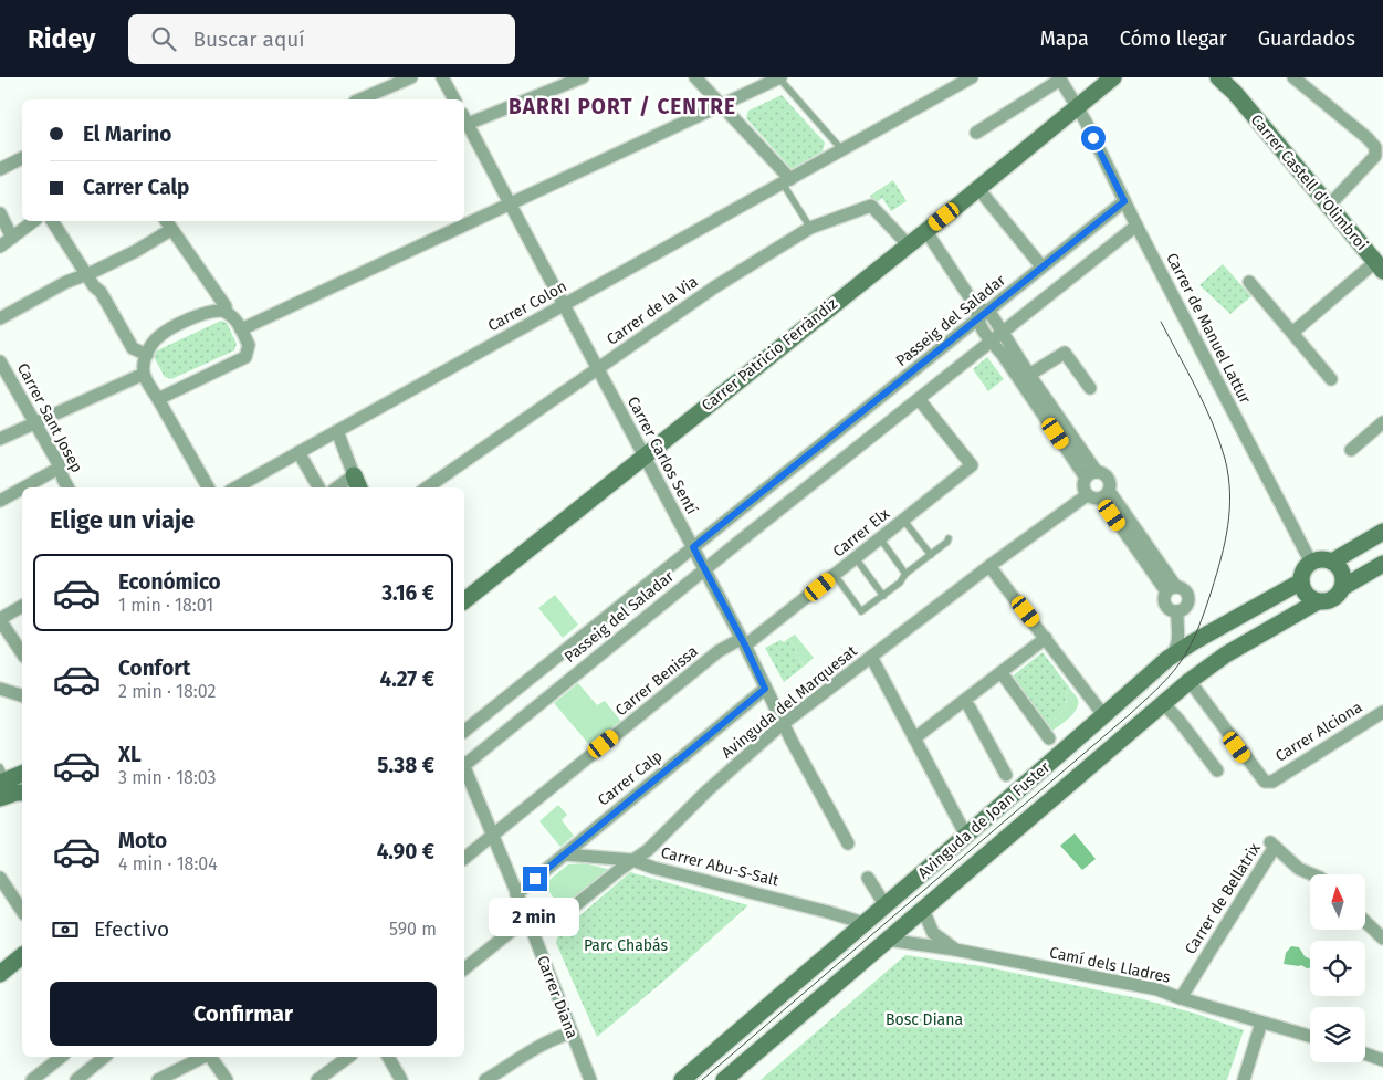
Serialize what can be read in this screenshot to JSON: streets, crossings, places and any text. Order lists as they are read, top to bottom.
{
  "streets": {
    "main road": ["Carrer Castell d'Olimbroi", "Carrer Patricio Ferràndiz", "Avinguda de Joan Fuster"],
    "street": [
      "Carrer Colon",
      "Carrer de la Via",
      "Passeig del Saladar",
      "Carrer de Manuel Lattur",
      "Carrer Sant Josep",
      "Carrer Carlos Sentí",
      "Carrer Elx",
      "Carrer Benissa",
      "Avinguda del Marquesat",
      "Carrer Alciona",
      "Carrer Calp",
      "Carrer Abu-S-Salt",
      "Carrer de Bellatrix",
      "Camí dels Lladres",
      "Carrer Diana"
    ]
  },
  "crossings": [
    ["Carrer Colon", "Carrer Carlos Sentí"],
    ["Carrer de la Via", "Carrer Carlos Sentí"],
    ["Passeig del Saladar", "Carrer de Manuel Lattur"],
    ["Passeig del Saladar", "Carrer Carlos Sentí"],
    ["Passeig del Saladar", "Carrer Elx"],
    ["Carrer de Manuel Lattur", "Carrer Patricio Ferràndiz"],
    ["Carrer de Manuel Lattur", "Avinguda de Joan Fuster"],
    ["Carrer Patricio Ferràndiz", "Carrer Carlos Sentí"],
    ["Carrer Carlos Sentí", "Carrer Elx"],
    ["Carrer Carlos Sentí", "Carrer Benissa"],
    ["Carrer Carlos Sentí", "Avinguda del Marquesat"],
    ["Carrer Carlos Sentí", "Carrer Calp"],
    ["Carrer Elx", "Carrer Benissa"],
    ["Carrer Benissa", "Carrer Diana"],
    ["Avinguda del Marquesat", "Carrer Abu-S-Salt"],
    ["Avinguda del Marquesat", "Carrer Diana"],
    ["Carrer Alciona", "Avinguda de Joan Fuster"],
    ["Carrer Calp", "Carrer Abu-S-Salt"],
    ["Carrer Calp", "Carrer Diana"],
    ["Avinguda de Joan Fuster", "Carrer Abu-S-Salt"],
    ["Avinguda de Joan Fuster", "Camí dels Lladres"],
    ["Carrer de Bellatrix", "Camí dels Lladres"]
  ],
  "districts": ["BARRI PORT / CENTRE"],
  "parks": ["Parc Chabás", "Bosc Diana"],
  "north": "top",
  "page": {
    "header": "Ridey",
    "search": "Buscar aquí",
    "nav": ["Mapa", "Cómo llegar", "Guardados"],
    "banner": ["El Marino", "Carrer Calp"],
    "heading": "Elige un viaje",
    "list": [
      {
        "name": "Económico",
        "note": "1 min · 18:01",
        "value": "3.16 €"
      },
      {
        "name": "Confort",
        "note": "2 min · 18:02",
        "value": "4.27 €"
      },
      {
        "name": "XL",
        "note": "3 min · 18:03",
        "value": "5.38 €"
      },
      {
        "name": "Moto",
        "note": "4 min · 18:04",
        "value": "4.90 €"
      }
    ],
    "bubble": "2 min",
    "pay": ["Efectivo", "590 m"],
    "buttons": "Confirmar"
  }
}
